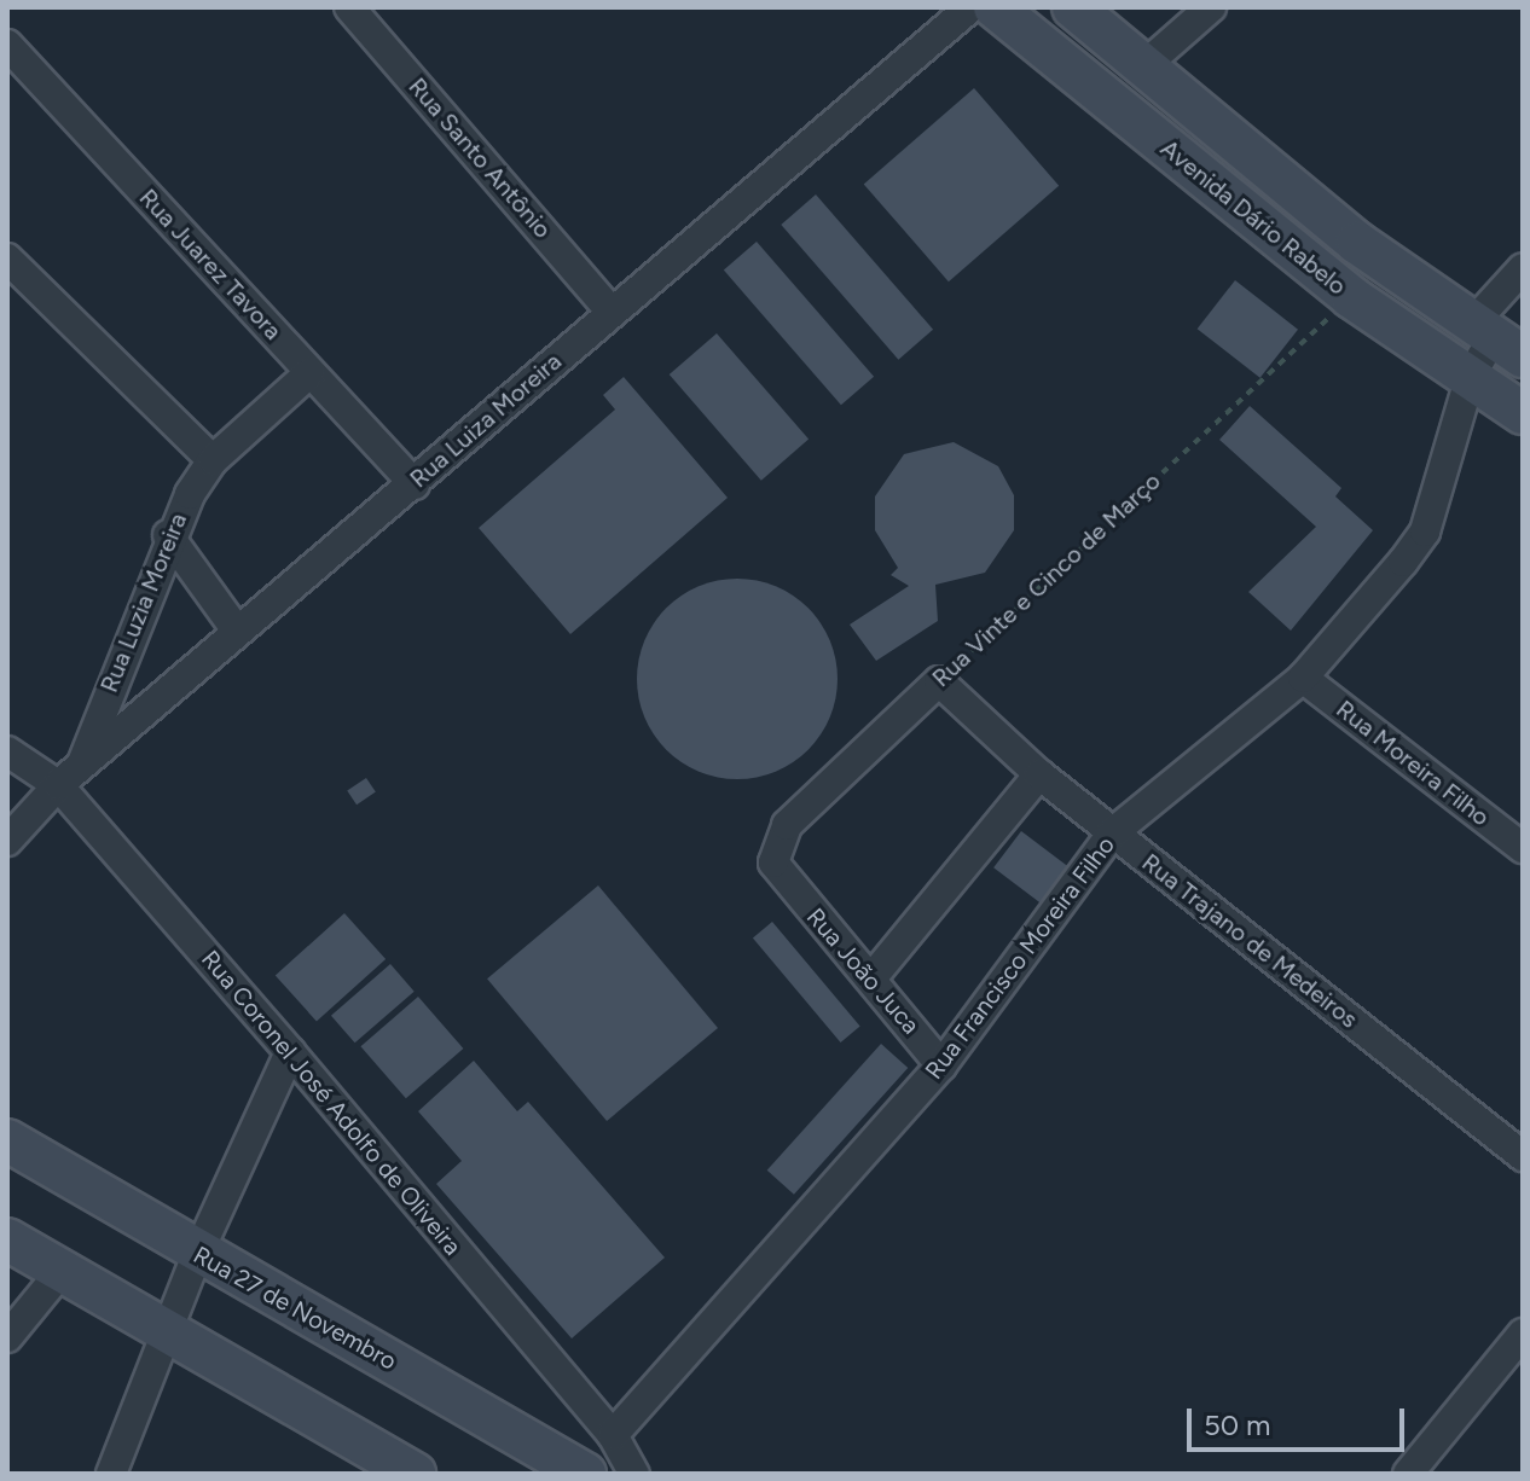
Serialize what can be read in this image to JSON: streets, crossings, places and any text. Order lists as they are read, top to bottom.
{
  "streets": {
    "main road": ["Avenida Dário Rabelo", "Rua 27 de Novembro"],
    "street": [
      "Rua Santo Antônio",
      "Rua Juarez Tavora",
      "Rua Luiza Moreira",
      "Rua Vinte e Cinco de Março",
      "Rua Luzia Moreira",
      "Rua Moreira Filho",
      "Rua Trajano de Medeiros",
      "Rua Francisco Moreira Filho",
      "Rua João Juca",
      "Rua Coronel José Adolfo de Oliveira"
    ]
  },
  "crossings": [
    ["Rua Santo Antônio", "Rua Luiza Moreira"],
    ["Avenida Dário Rabelo", "Rua Vinte e Cinco de Março"],
    ["Avenida Dário Rabelo", "Rua Francisco Moreira Filho"],
    ["Rua Juarez Tavora", "Rua Luiza Moreira"],
    ["Rua Juarez Tavora", "Rua Luzia Moreira"],
    ["Rua Luiza Moreira", "Rua Luzia Moreira"],
    ["Rua Luiza Moreira", "Rua Coronel José Adolfo de Oliveira"],
    ["Rua Vinte e Cinco de Março", "Rua Trajano de Medeiros"],
    ["Rua Vinte e Cinco de Março", "Rua João Juca"],
    ["Rua Moreira Filho", "Rua Francisco Moreira Filho"],
    ["Rua Trajano de Medeiros", "Rua Francisco Moreira Filho"],
    ["Rua Francisco Moreira Filho", "Rua João Juca"],
    ["Rua Francisco Moreira Filho", "Rua Coronel José Adolfo de Oliveira"]
  ],
  "scale_bar": "50 m"
}
